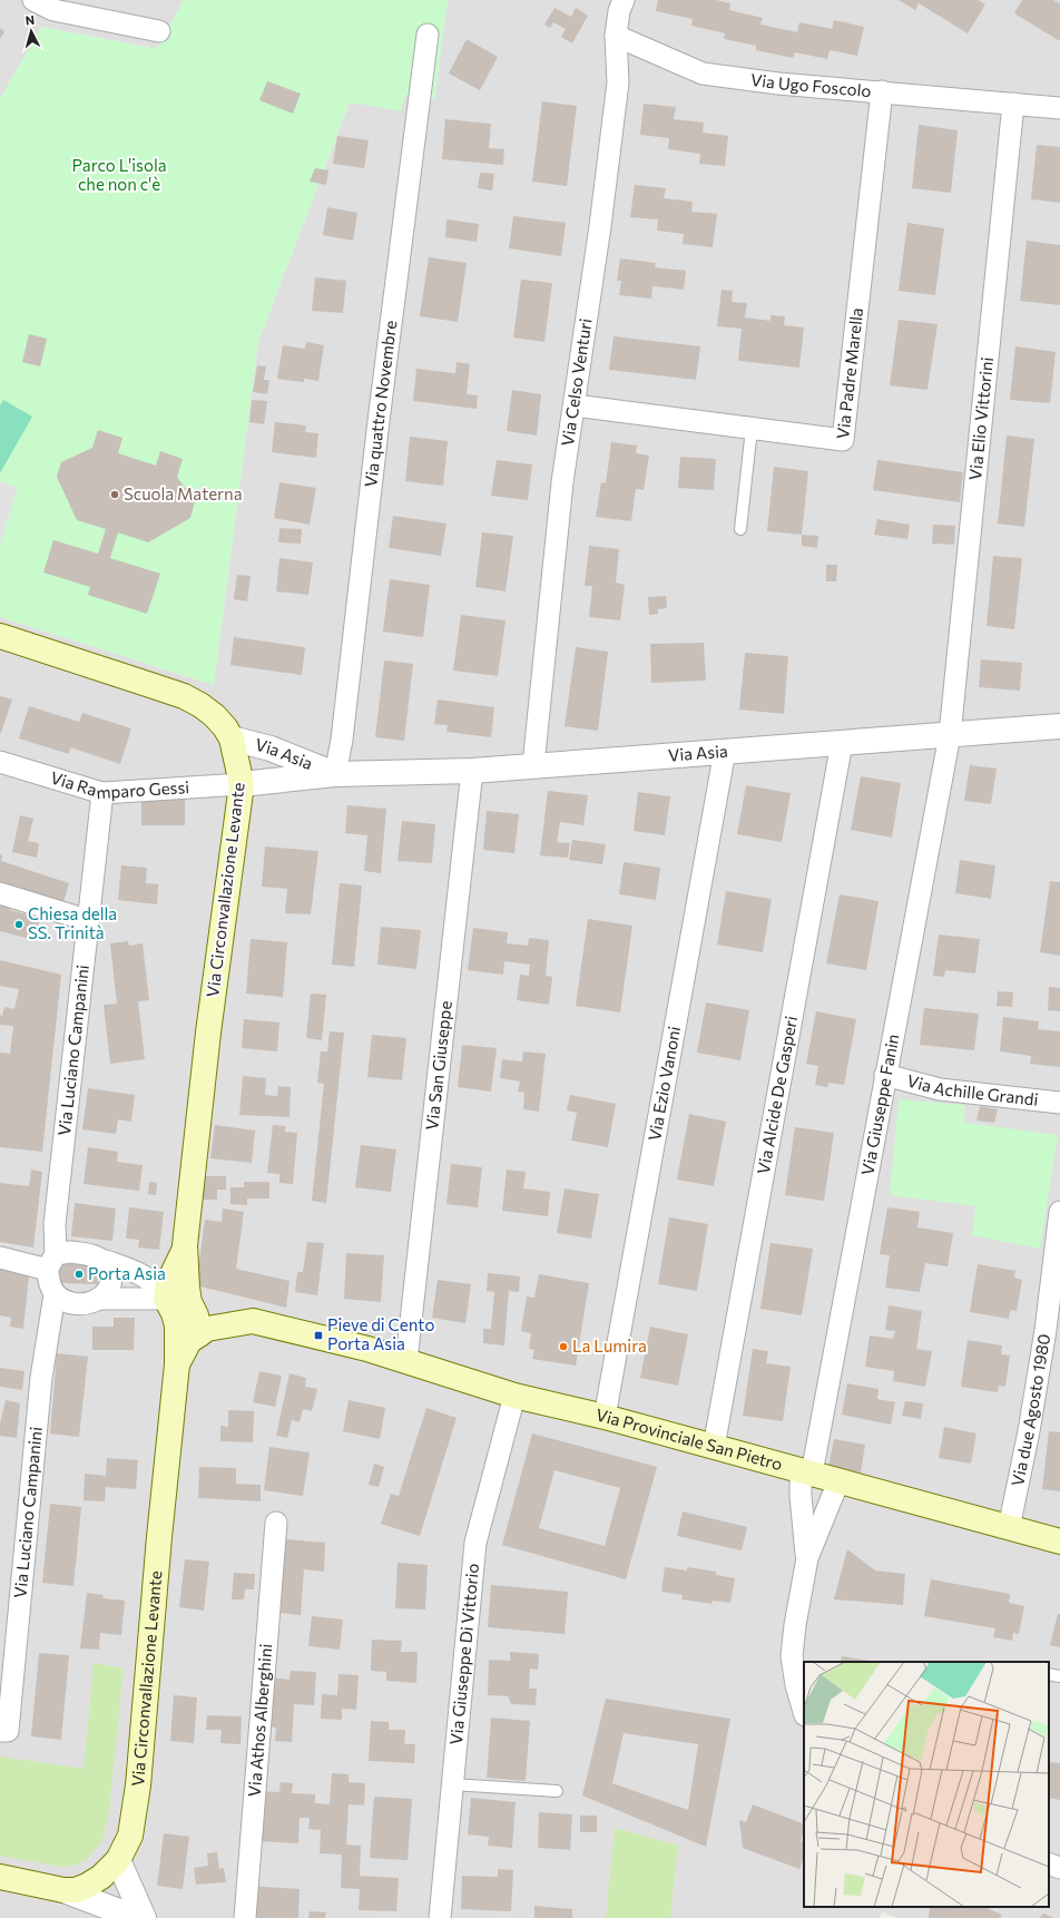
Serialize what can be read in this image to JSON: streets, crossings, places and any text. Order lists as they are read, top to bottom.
{
  "streets": {
    "main road": ["Via Circonvallazione Levante", "Via Provinciale San Pietro"],
    "street": [
      "Via Ugo Foscolo",
      "Via Padre Marella",
      "Via Celso Venturi",
      "Via quattro Novembre",
      "Via Elio Vittorini",
      "Via Asia",
      "Via Ramparo Gessi",
      "Via Luciano Campanini",
      "Via San Giuseppe",
      "Via Ezio Vanoni",
      "Via Achille Grandi",
      "Via Alcide De Gasperi",
      "Via Giuseppe Fanin",
      "Via due Agosto 1980",
      "Via Giuseppe Di Vittorio",
      "Via Athos Alberghini"
    ]
  },
  "crossings": [
    ["Via Ugo Foscolo", "Via Padre Marella"],
    ["Via Ugo Foscolo", "Via Celso Venturi"],
    ["Via Ugo Foscolo", "Via Elio Vittorini"],
    ["Via Padre Marella", "Via Celso Venturi"],
    ["Via Celso Venturi", "Via Asia"],
    ["Via quattro Novembre", "Via Asia"],
    ["Via Elio Vittorini", "Via Asia"],
    ["Via Elio Vittorini", "Via Giuseppe Fanin"],
    ["Via Asia", "Via Ramparo Gessi"],
    ["Via Asia", "Via Circonvallazione Levante"],
    ["Via Asia", "Via San Giuseppe"],
    ["Via Asia", "Via Ezio Vanoni"],
    ["Via Asia", "Via Alcide De Gasperi"],
    ["Via Asia", "Via Giuseppe Fanin"],
    ["Via Ramparo Gessi", "Via Circonvallazione Levante"],
    ["Via Ramparo Gessi", "Via Luciano Campanini"],
    ["Via Circonvallazione Levante", "Via Provinciale San Pietro"],
    ["Via San Giuseppe", "Via Provinciale San Pietro"],
    ["Via Ezio Vanoni", "Via Provinciale San Pietro"],
    ["Via Achille Grandi", "Via Giuseppe Fanin"],
    ["Via Alcide De Gasperi", "Via Provinciale San Pietro"],
    ["Via Giuseppe Fanin", "Via Provinciale San Pietro"],
    ["Via due Agosto 1980", "Via Provinciale San Pietro"],
    ["Via Provinciale San Pietro", "Via Giuseppe Di Vittorio"]
  ],
  "parks": ["Parco L'isola che non c'è"],
  "places": {
    "other": [
      "Scuola Materna",
      "Chiesa della SS. Trinità",
      "Porta Asia",
      "La Lumira"
    ],
    "transit": ["Pieve di Cento Porta Asia"]
  },
  "north": "top"
}
